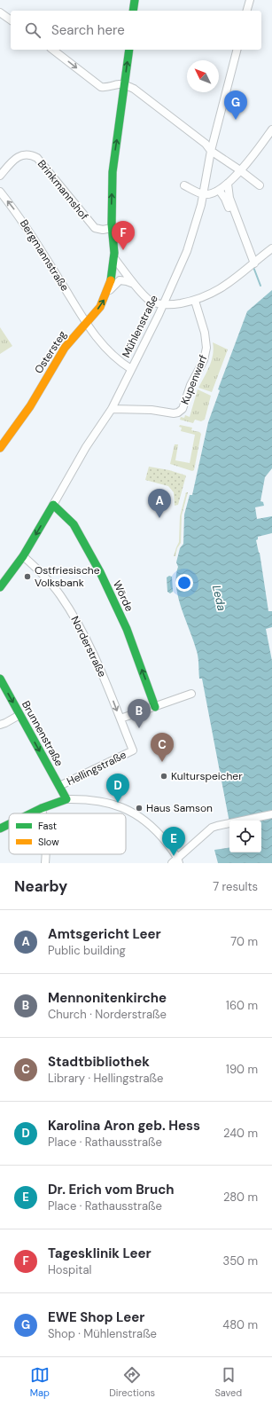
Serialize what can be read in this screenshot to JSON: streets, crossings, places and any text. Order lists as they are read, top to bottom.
{
  "streets": {
    "street": [
      "Brinkmannshof",
      "Bergmannstraße",
      "Mühlenstraße",
      "Ostersteg",
      "Kupenwarf",
      "Wörde",
      "Norderstraße",
      "Brunnenstraße",
      "Hellingstraße"
    ]
  },
  "crossings": [
    ["Brinkmannshof", "Ostersteg"],
    ["Bergmannstraße", "Mühlenstraße"],
    ["Bergmannstraße", "Ostersteg"],
    ["Mühlenstraße", "Kupenwarf"],
    ["Mühlenstraße", "Wörde"],
    ["Mühlenstraße", "Norderstraße"],
    ["Norderstraße", "Hellingstraße"],
    ["Brunnenstraße", "Hellingstraße"]
  ],
  "one_way": [
    "Bergmannstraße",
    "Ostersteg",
    "Wörde",
    "Norderstraße",
    "Brunnenstraße"
  ],
  "water": ["Leda"],
  "places": ["Ostfriesische Volksbank", "Kulturspeicher", "Haus Samson"],
  "legend": ["Fast", "Slow"],
  "north": "top left",
  "page": {
    "search": "Search here",
    "pins": [
      "G",
      "F",
      "A",
      "B",
      "C",
      "D",
      "E"
    ],
    "heading": ["Nearby", "7 results"],
    "list": [
      {
        "mark": "A",
        "name": "Amtsgericht Leer",
        "note": "Public building",
        "value": "70 m"
      },
      {
        "mark": "B",
        "name": "Mennonitenkirche",
        "note": "Church · Norderstraße",
        "value": "160 m"
      },
      {
        "mark": "C",
        "name": "Stadtbibliothek",
        "note": "Library · Hellingstraße",
        "value": "190 m"
      },
      {
        "mark": "D",
        "name": "Karolina Aron geb. Hess",
        "note": "Place · Rathausstraße",
        "value": "240 m"
      },
      {
        "mark": "E",
        "name": "Dr. Erich vom Bruch",
        "note": "Place · Rathausstraße",
        "value": "280 m"
      },
      {
        "mark": "F",
        "name": "Tagesklinik Leer",
        "note": "Hospital",
        "value": "350 m"
      },
      {
        "mark": "G",
        "name": "EWE Shop Leer",
        "note": "Shop · Mühlenstraße",
        "value": "480 m"
      }
    ],
    "nav": ["Map", "Directions", "Saved"]
  }
}
